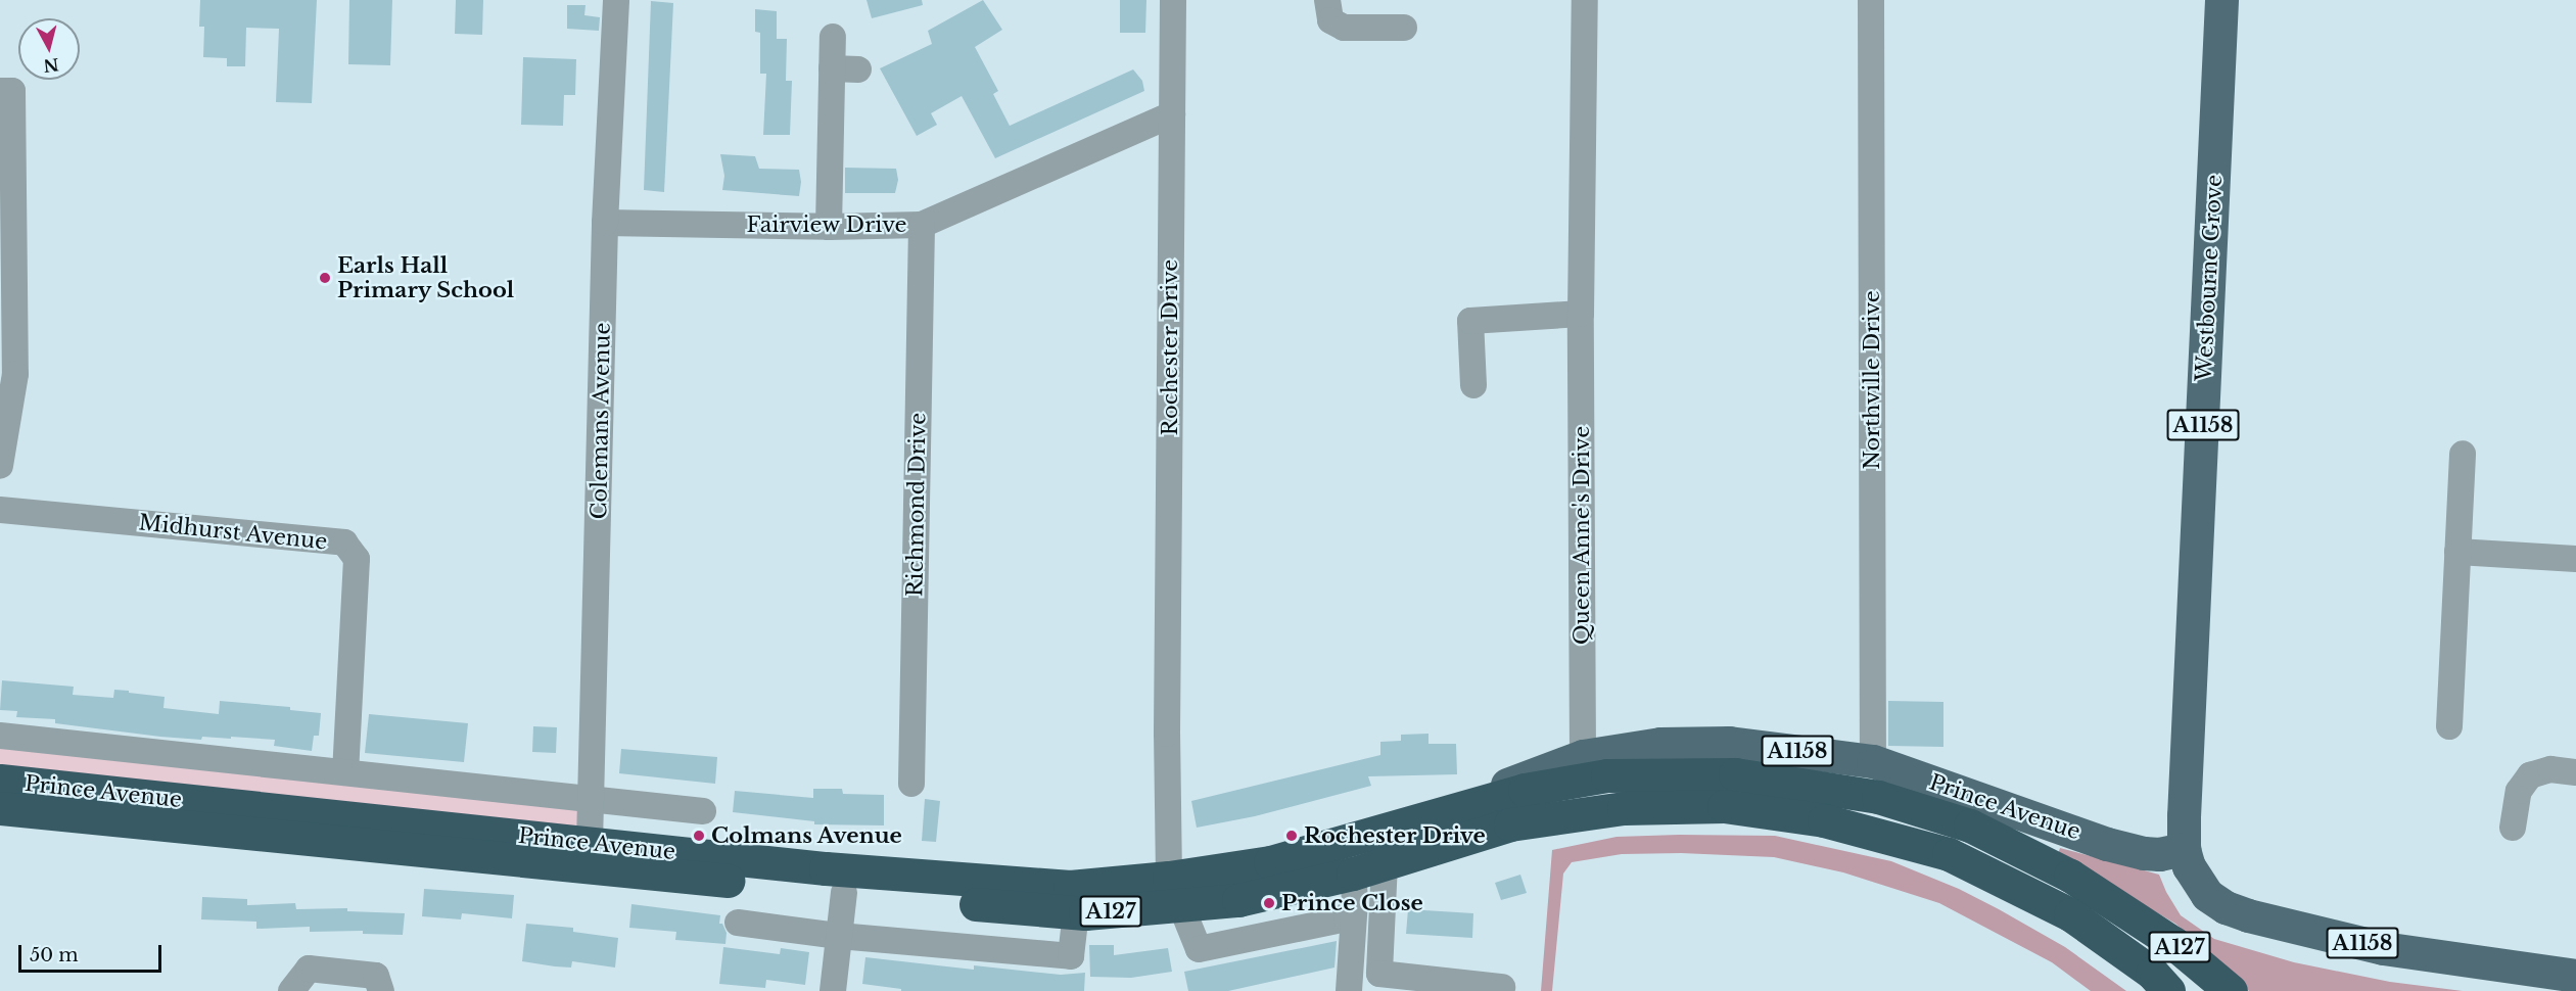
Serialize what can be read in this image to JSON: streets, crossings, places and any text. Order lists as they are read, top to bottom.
{
  "streets": {
    "highway": ["Prince Avenue", "A127"],
    "main road": ["Westbourne Grove", "A1158"],
    "street": [
      "Fairview Drive",
      "Rochester Drive",
      "Northville Drive",
      "Colemans Avenue",
      "Richmond Drive",
      "Midhurst Avenue",
      "Queen Anne's Drive"
    ]
  },
  "crossings": [
    ["Fairview Drive", "Rochester Drive"],
    ["Fairview Drive", "Colemans Avenue"],
    ["Fairview Drive", "Richmond Drive"],
    ["Westbourne Grove", "A1158"],
    ["Westbourne Grove", "Prince Avenue"],
    ["Rochester Drive", "Prince Avenue"],
    ["Northville Drive", "Prince Avenue"],
    ["Colemans Avenue", "Prince Avenue"],
    ["A1158", "Prince Avenue"],
    ["Queen Anne's Drive", "Prince Avenue"]
  ],
  "places": [
    "Earls Hall Primary School",
    "Colmans Avenue",
    "Rochester Drive",
    "Prince Close"
  ],
  "scale_bar": "50 m",
  "north": "bottom"
}
